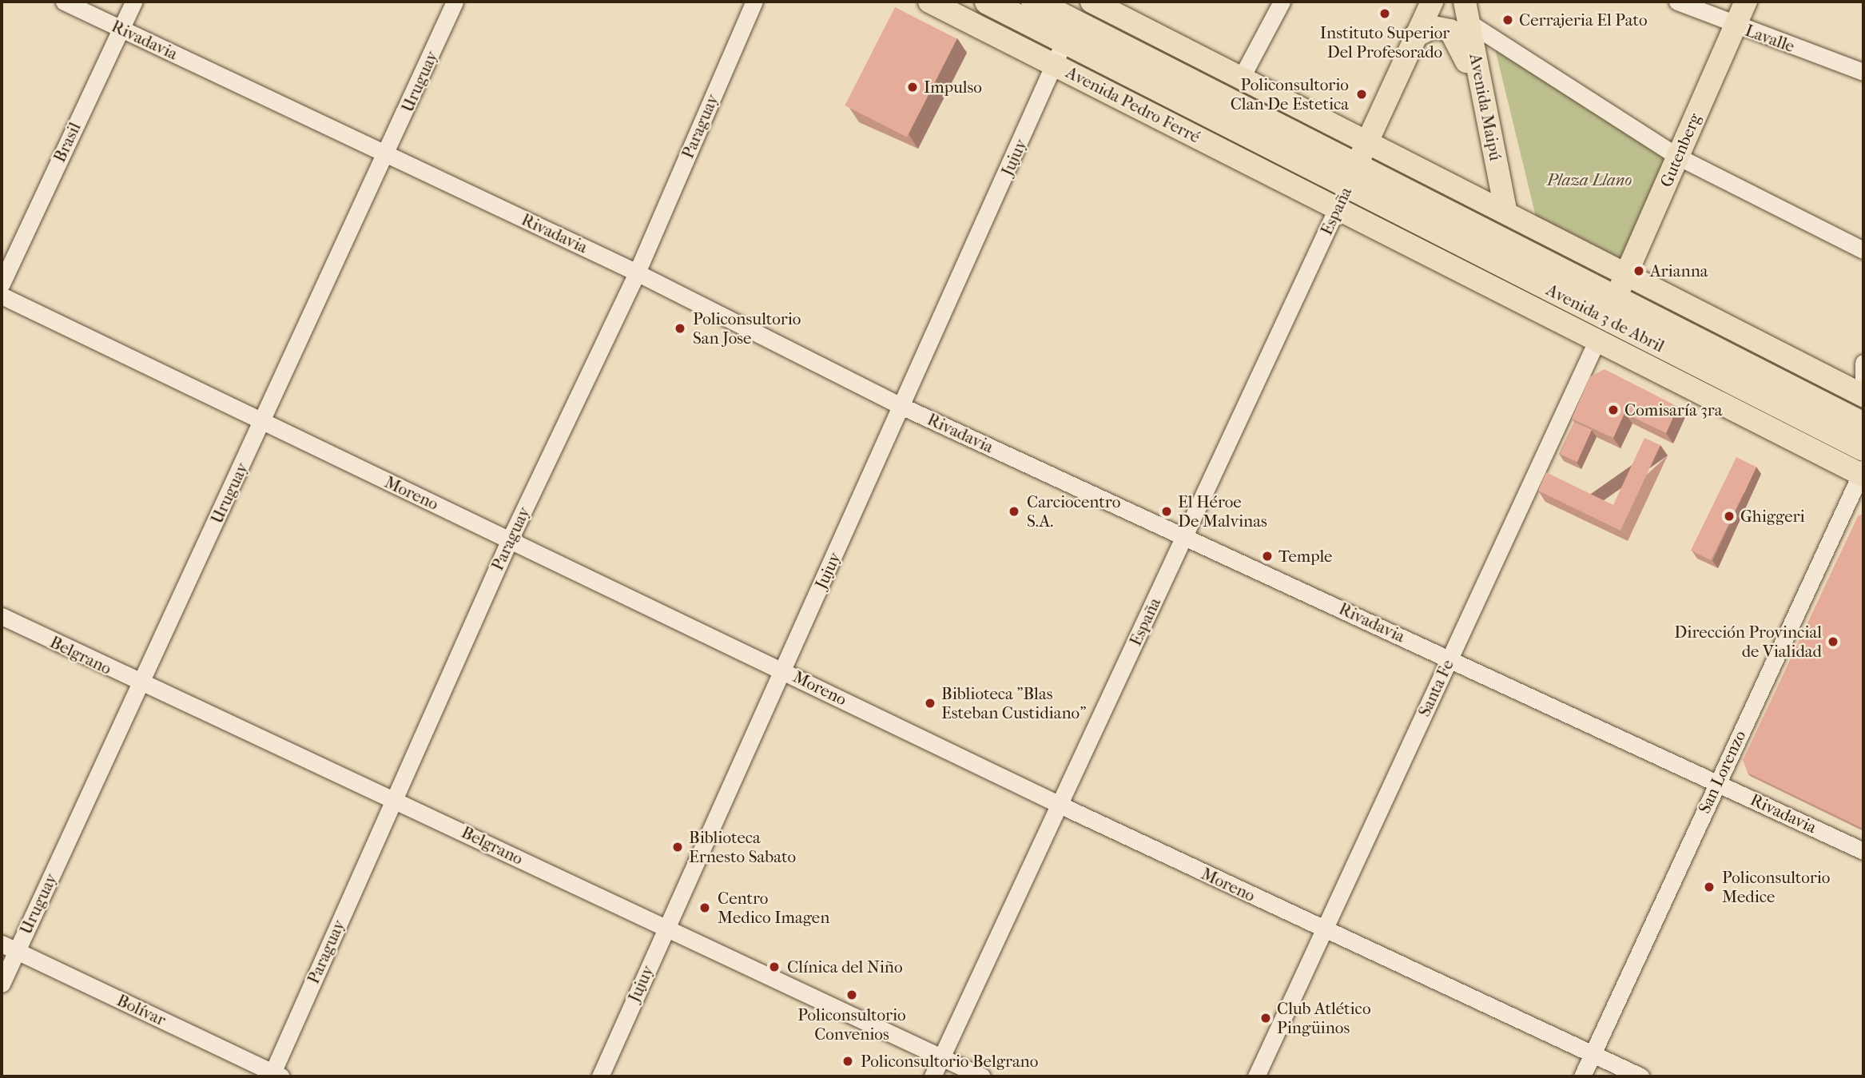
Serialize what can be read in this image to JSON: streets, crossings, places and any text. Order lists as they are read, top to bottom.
{
  "streets": {
    "highway": ["Avenida Pedro Ferré", "Avenida 3 de Abril"],
    "main road": [
      "Avenida Maipú",
      "Gutenberg",
      "España",
      "Santa Fe"
    ],
    "street": [
      "Lavalle",
      "Rivadavia",
      "Uruguay",
      "Paraguay",
      "Brasil",
      "Jujuy",
      "Moreno",
      "Belgrano",
      "San Lorenzo",
      "Bolívar"
    ]
  },
  "crossings": [
    ["Lavalle", "Gutenberg"],
    ["Rivadavia", "Uruguay"],
    ["Rivadavia", "Paraguay"],
    ["Rivadavia", "Brasil"],
    ["Rivadavia", "Jujuy"],
    ["Rivadavia", "España"],
    ["Rivadavia", "Santa Fe"],
    ["Rivadavia", "San Lorenzo"],
    ["Uruguay", "Moreno"],
    ["Uruguay", "Belgrano"],
    ["Uruguay", "Bolívar"],
    ["Avenida Pedro Ferré", "Jujuy"],
    ["Avenida Pedro Ferré", "España"],
    ["Avenida Pedro Ferré", "Avenida 3 de Abril"],
    ["Paraguay", "Moreno"],
    ["Paraguay", "Belgrano"],
    ["Paraguay", "Bolívar"],
    ["Gutenberg", "Avenida 3 de Abril"],
    ["Gutenberg", "Santa Fe"],
    ["Jujuy", "Moreno"],
    ["Jujuy", "Belgrano"],
    ["España", "Avenida 3 de Abril"],
    ["España", "Moreno"],
    ["España", "Belgrano"],
    ["Avenida 3 de Abril", "Santa Fe"],
    ["Avenida 3 de Abril", "San Lorenzo"],
    ["Moreno", "Santa Fe"],
    ["Moreno", "San Lorenzo"]
  ],
  "parks": ["Plaza Llano"],
  "places": [
    "Instituto Superior Del Profesorado",
    "Cerrajeria El Pato",
    "Impulso",
    "Policonsultorio Clan De Estetica",
    "Arianna",
    "Policonsultorio San Jose",
    "Comisaría 3ra",
    "Carciocentro S.A.",
    "El Héroe De Malvinas",
    "Ghiggeri",
    "Temple",
    "Dirección Provincial de Vialidad",
    "Biblioteca \"Blas Esteban Custidiano\"",
    "Biblioteca Ernesto Sabato",
    "Policonsultorio Medice",
    "Centro Medico Imagen",
    "Clínica del Niño",
    "Policonsultorio Convenios",
    "Club Atlético Pingüinos",
    "Policonsultorio Belgrano"
  ]
}
